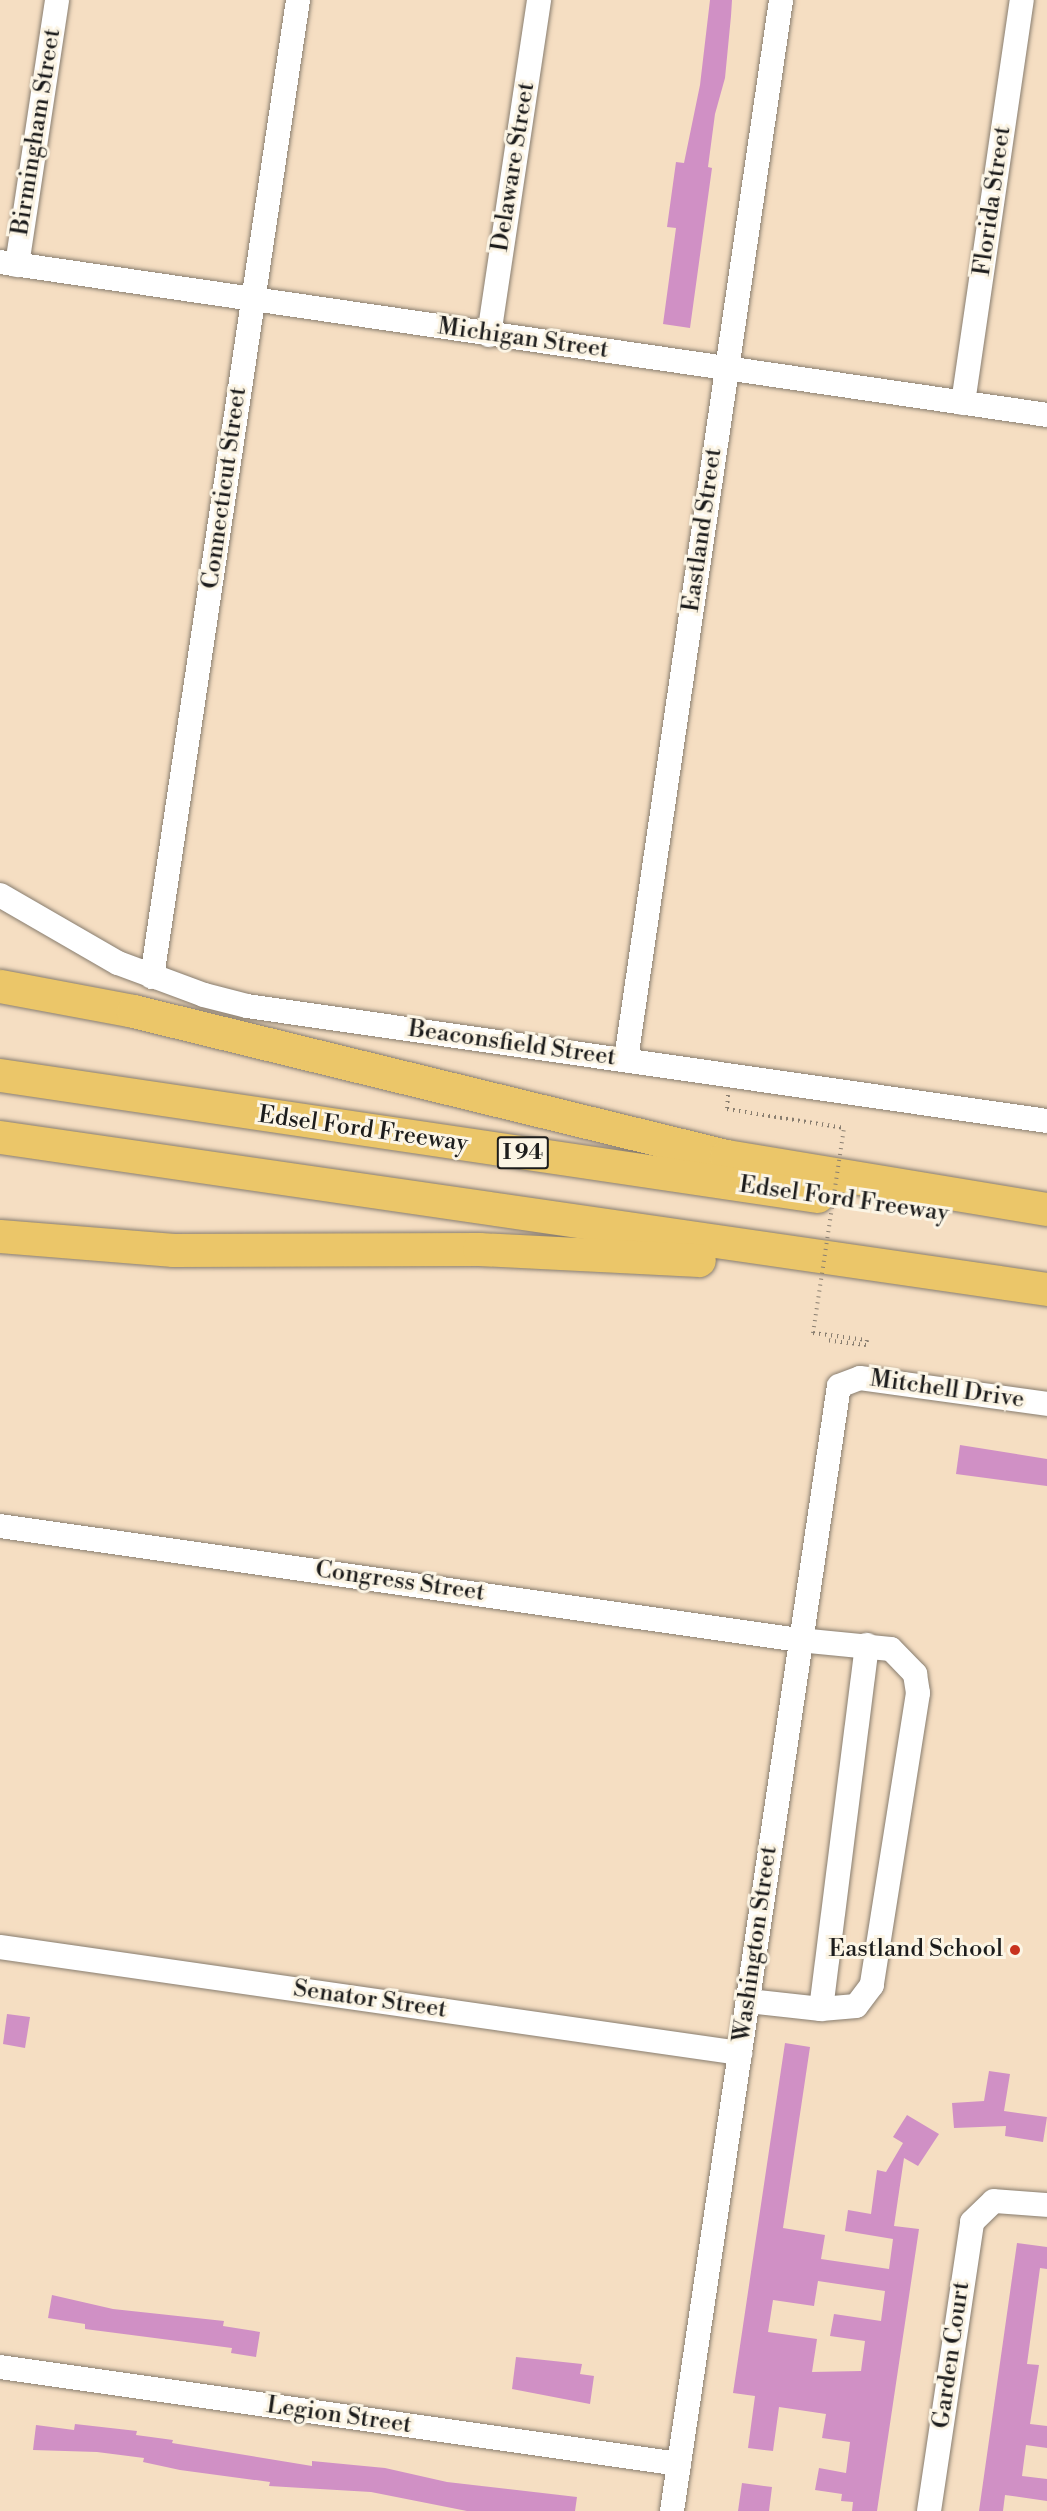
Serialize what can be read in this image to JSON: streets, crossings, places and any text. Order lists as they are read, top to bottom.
{
  "streets": {
    "highway": ["Edsel Ford Freeway", "I 94"],
    "street": [
      "Birmingham Street",
      "Delaware Street",
      "Florida Street",
      "Michigan Street",
      "Connecticut Street",
      "Eastland Street",
      "Beaconsfield Street",
      "Mitchell Drive",
      "Congress Street",
      "Washington Street",
      "Senator Street",
      "Garden Court",
      "Legion Street"
    ]
  },
  "crossings": [
    ["Birmingham Street", "Michigan Street"],
    ["Delaware Street", "Michigan Street"],
    ["Florida Street", "Michigan Street"],
    ["Michigan Street", "Connecticut Street"],
    ["Michigan Street", "Eastland Street"],
    ["Connecticut Street", "Beaconsfield Street"],
    ["Eastland Street", "Beaconsfield Street"],
    ["Mitchell Drive", "Washington Street"],
    ["Congress Street", "Washington Street"],
    ["Washington Street", "Senator Street"],
    ["Washington Street", "Legion Street"]
  ],
  "places": ["Eastland School"]
}
